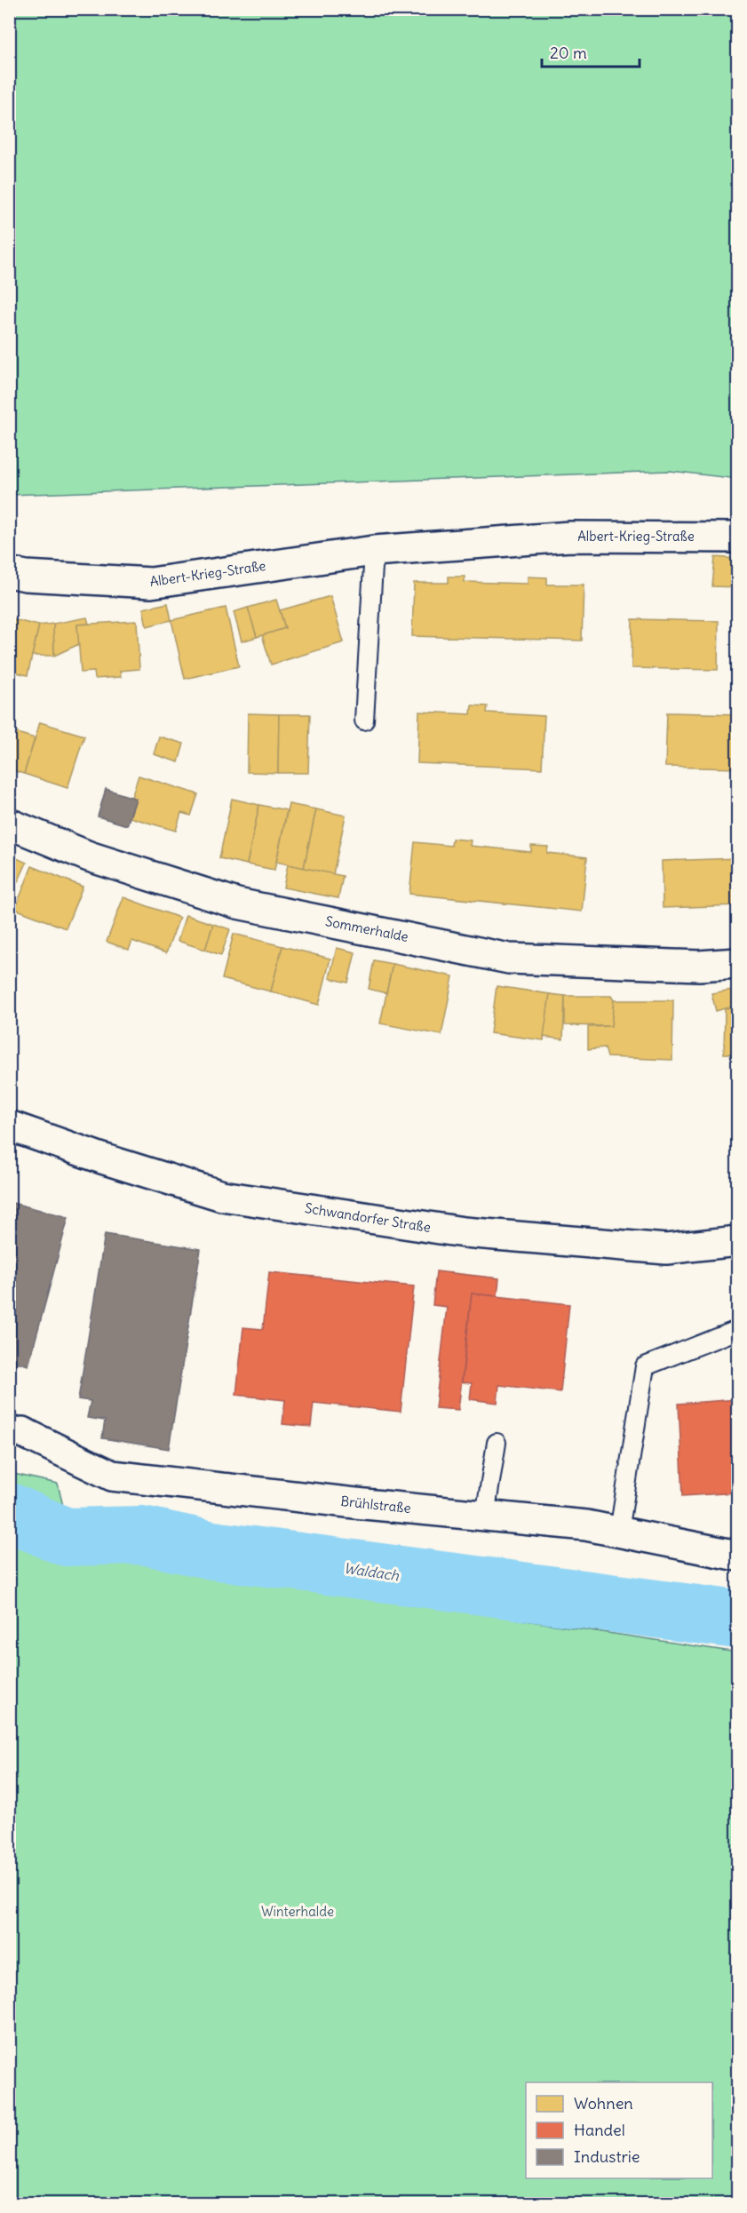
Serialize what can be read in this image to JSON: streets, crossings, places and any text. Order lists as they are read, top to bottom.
{
  "streets": {
    "street": [
      "Albert-Krieg-Straße",
      "Sommerhalde",
      "Schwandorfer Straße",
      "Brühlstraße"
    ]
  },
  "water": ["Waldach"],
  "parks": ["Winterhalde"],
  "legend": ["Wohnen", "Handel", "Industrie"],
  "scale_bar": "20 m"
}
